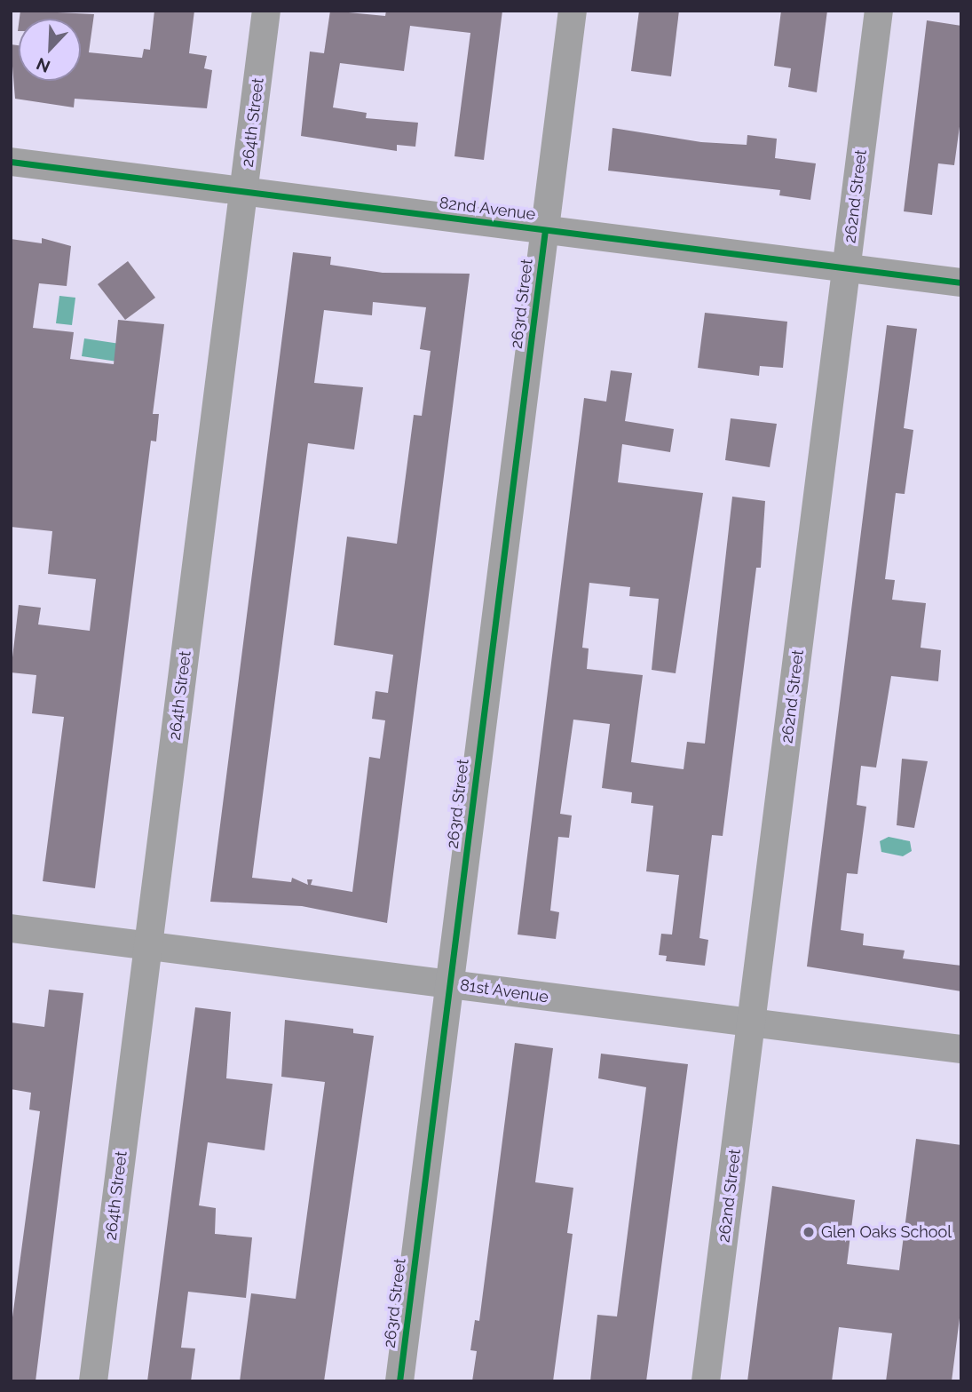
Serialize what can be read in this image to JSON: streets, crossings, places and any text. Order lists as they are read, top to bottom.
{
  "streets": {
    "street": [
      "264th Street",
      "262nd Street",
      "82nd Avenue",
      "263rd Street",
      "81st Avenue"
    ]
  },
  "crossings": [
    ["264th Street", "82nd Avenue"],
    ["264th Street", "81st Avenue"],
    ["262nd Street", "82nd Avenue"],
    ["262nd Street", "81st Avenue"],
    ["82nd Avenue", "263rd Street"],
    ["263rd Street", "81st Avenue"]
  ],
  "places": ["Glen Oaks School"],
  "north": "bottom left"
}
